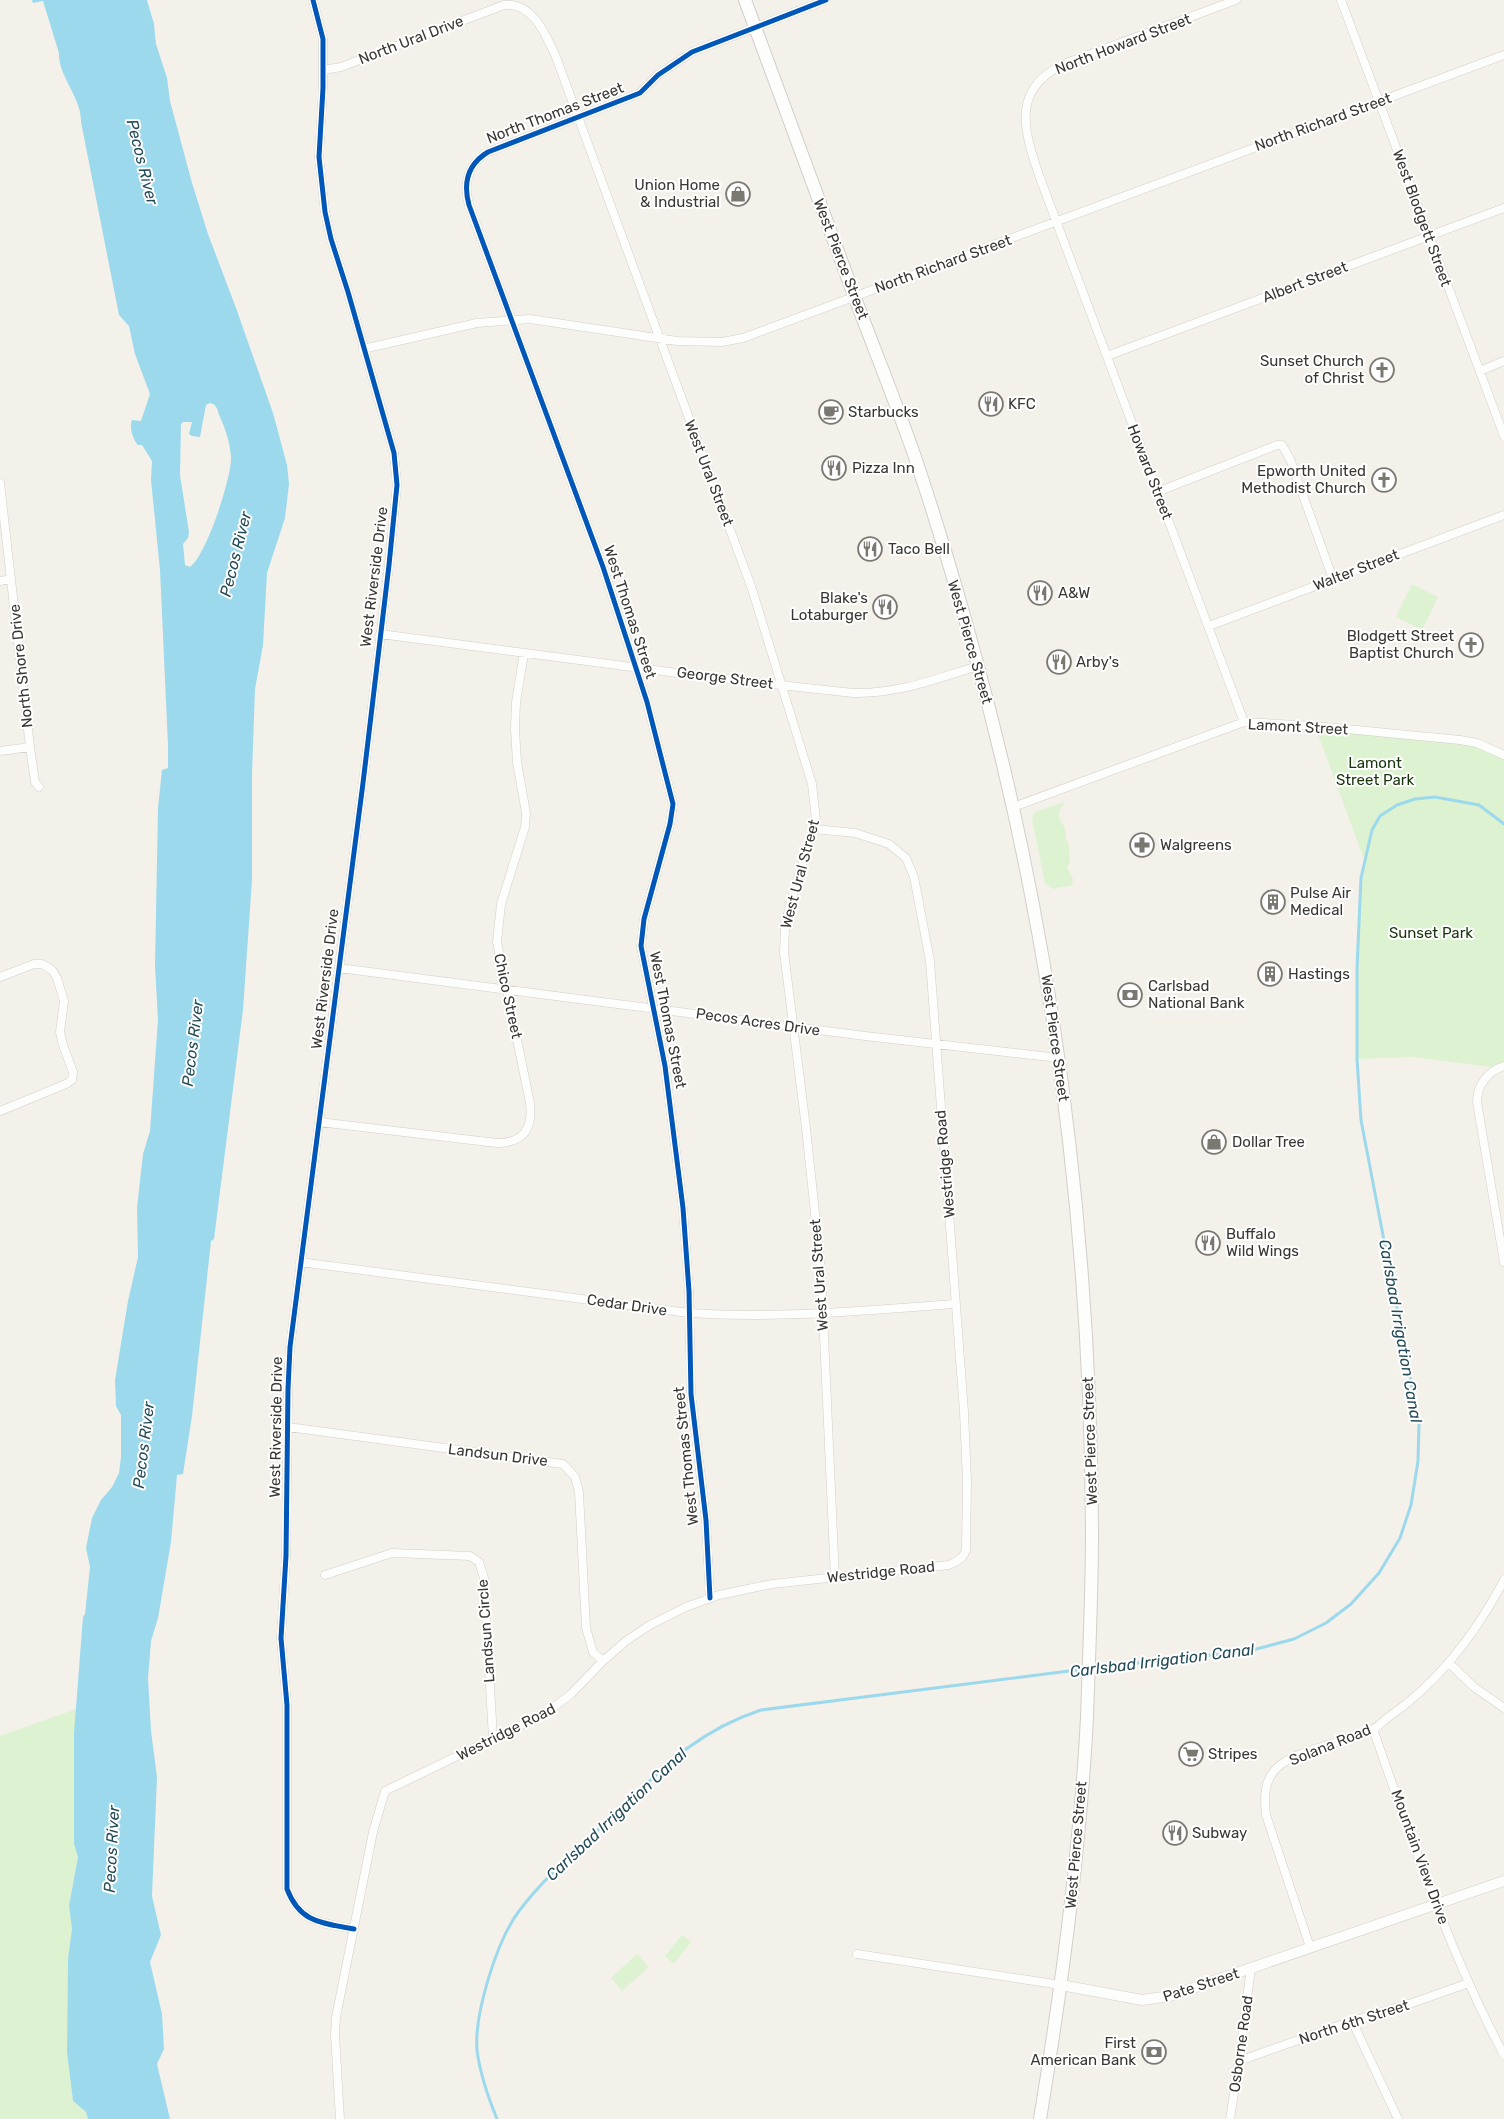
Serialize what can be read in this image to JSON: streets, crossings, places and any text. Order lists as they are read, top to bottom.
{
  "streets": {
    "highway": ["West Pierce Street"],
    "street": [
      "North Ural Drive",
      "North Howard Street",
      "North Thomas Street",
      "North Richard Street",
      "West Blodgett Street",
      "Albert Street",
      "Howard Street",
      "West Ural Street",
      "Walter Street",
      "West Riverside Drive",
      "West Thomas Street",
      "North Shore Drive",
      "George Street",
      "Lamont Street",
      "Chico Street",
      "Pecos Acres Drive",
      "Westridge Road",
      "Cedar Drive",
      "Landsun Drive",
      "Landsun Circle",
      "Solana Road",
      "Mountain View Drive",
      "Pate Street",
      "North 6th Street",
      "Osborne Road"
    ]
  },
  "crossings": [
    ["North Ural Drive", "North Thomas Street"],
    ["North Ural Drive", "West Ural Street"],
    ["North Ural Drive", "West Riverside Drive"],
    ["North Howard Street", "North Richard Street"],
    ["North Howard Street", "Howard Street"],
    ["North Thomas Street", "West Pierce Street"],
    ["North Thomas Street", "West Ural Street"],
    ["North Thomas Street", "West Thomas Street"],
    ["North Richard Street", "West Blodgett Street"],
    ["North Richard Street", "West Pierce Street"],
    ["North Richard Street", "Howard Street"],
    ["North Richard Street", "West Ural Street"],
    ["North Richard Street", "West Riverside Drive"],
    ["North Richard Street", "West Thomas Street"],
    ["West Blodgett Street", "Albert Street"],
    ["West Pierce Street", "George Street"],
    ["West Pierce Street", "Lamont Street"],
    ["West Pierce Street", "Pecos Acres Drive"],
    ["West Pierce Street", "Pate Street"],
    ["Albert Street", "Howard Street"],
    ["Howard Street", "Walter Street"],
    ["Howard Street", "Lamont Street"],
    ["West Ural Street", "George Street"],
    ["West Ural Street", "Pecos Acres Drive"],
    ["West Ural Street", "Westridge Road"],
    ["West Ural Street", "Cedar Drive"],
    ["West Riverside Drive", "George Street"],
    ["West Riverside Drive", "Chico Street"],
    ["West Riverside Drive", "Pecos Acres Drive"],
    ["West Riverside Drive", "Westridge Road"],
    ["West Riverside Drive", "Cedar Drive"],
    ["West Riverside Drive", "Landsun Drive"],
    ["West Thomas Street", "George Street"],
    ["West Thomas Street", "Pecos Acres Drive"],
    ["West Thomas Street", "Westridge Road"],
    ["West Thomas Street", "Cedar Drive"],
    ["George Street", "Chico Street"],
    ["Chico Street", "Pecos Acres Drive"],
    ["Pecos Acres Drive", "Westridge Road"],
    ["Westridge Road", "Cedar Drive"],
    ["Westridge Road", "Landsun Drive"],
    ["Westridge Road", "Landsun Circle"],
    ["Solana Road", "Mountain View Drive"],
    ["Solana Road", "Pate Street"],
    ["Mountain View Drive", "Pate Street"],
    ["Mountain View Drive", "North 6th Street"],
    ["Pate Street", "Osborne Road"],
    ["North 6th Street", "Osborne Road"]
  ],
  "water": ["Pecos River", "Carlsbad Irrigation Canal"],
  "parks": ["Lamont Street Park", "Sunset Park"],
  "places": {
    "shop": ["Union Home & Industrial", "Dollar Tree"],
    "church": ["Sunset Church of Christ", "Epworth United Methodist Church", "Blodgett Street Baptist Church"],
    "restaurant": [
      "KFC",
      "Pizza Inn",
      "Taco Bell",
      "A&W",
      "Blake's Lotaburger",
      "Arby's",
      "Buffalo Wild Wings",
      "Subway"
    ],
    "cafe": ["Starbucks"],
    "pharmacy": ["Walgreens"],
    "building": ["Pulse Air Medical", "Hastings"],
    "bank": ["Carlsbad National Bank", "First American Bank"],
    "supermarket": ["Stripes"]
  }
}
